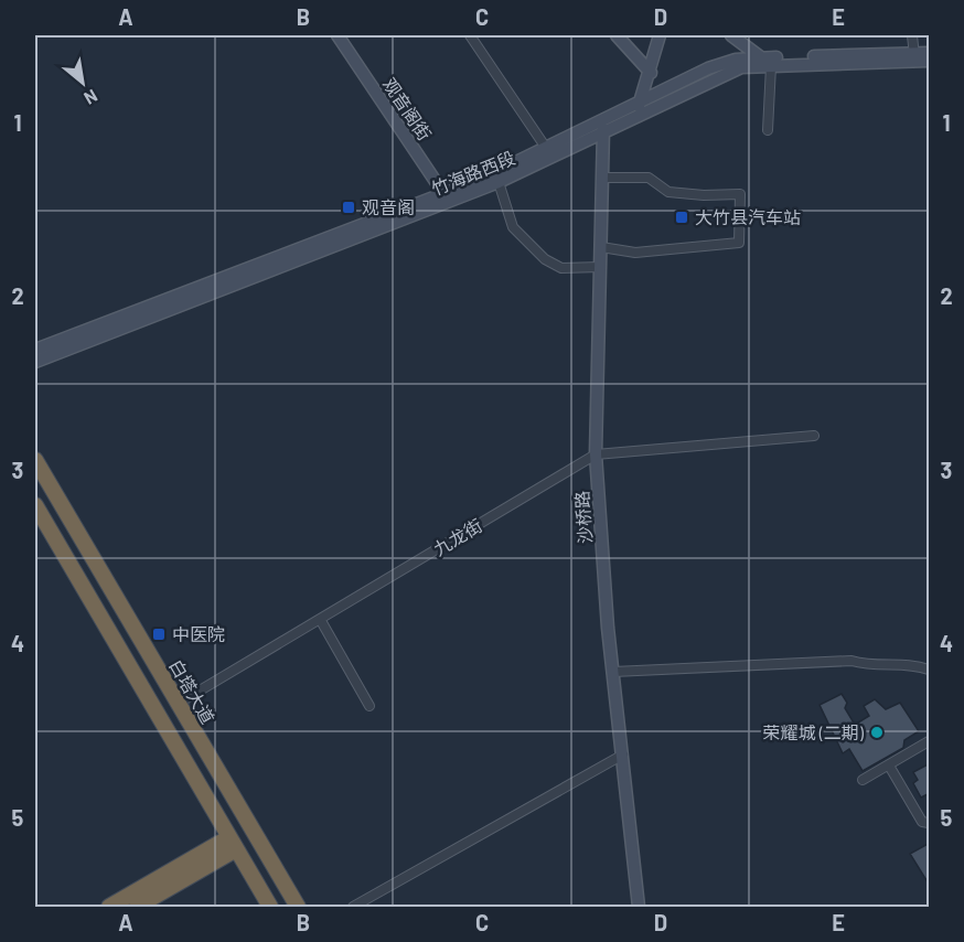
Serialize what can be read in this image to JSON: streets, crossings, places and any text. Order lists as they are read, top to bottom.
{
  "streets": {
    "highway": ["白塔大道"],
    "street": [
      "观音阁街",
      "竹海路西段",
      "沙桥路",
      "九龙街"
    ]
  },
  "crossings": [
    ["观音阁街", "竹海路西段"],
    ["竹海路西段", "沙桥路"],
    ["沙桥路", "九龙街"],
    ["九龙街", "白塔大道"]
  ],
  "places": {
    "transit": ["观音阁", "大竹县汽车站", "中医院"],
    "other": ["荣耀城 (二期)"]
  },
  "north": "bottom right",
  "grid": {
    "columns": [
      "A",
      "B",
      "C",
      "D",
      "E"
    ],
    "rows": [
      "1",
      "2",
      "3",
      "4",
      "5"
    ]
  }
}
